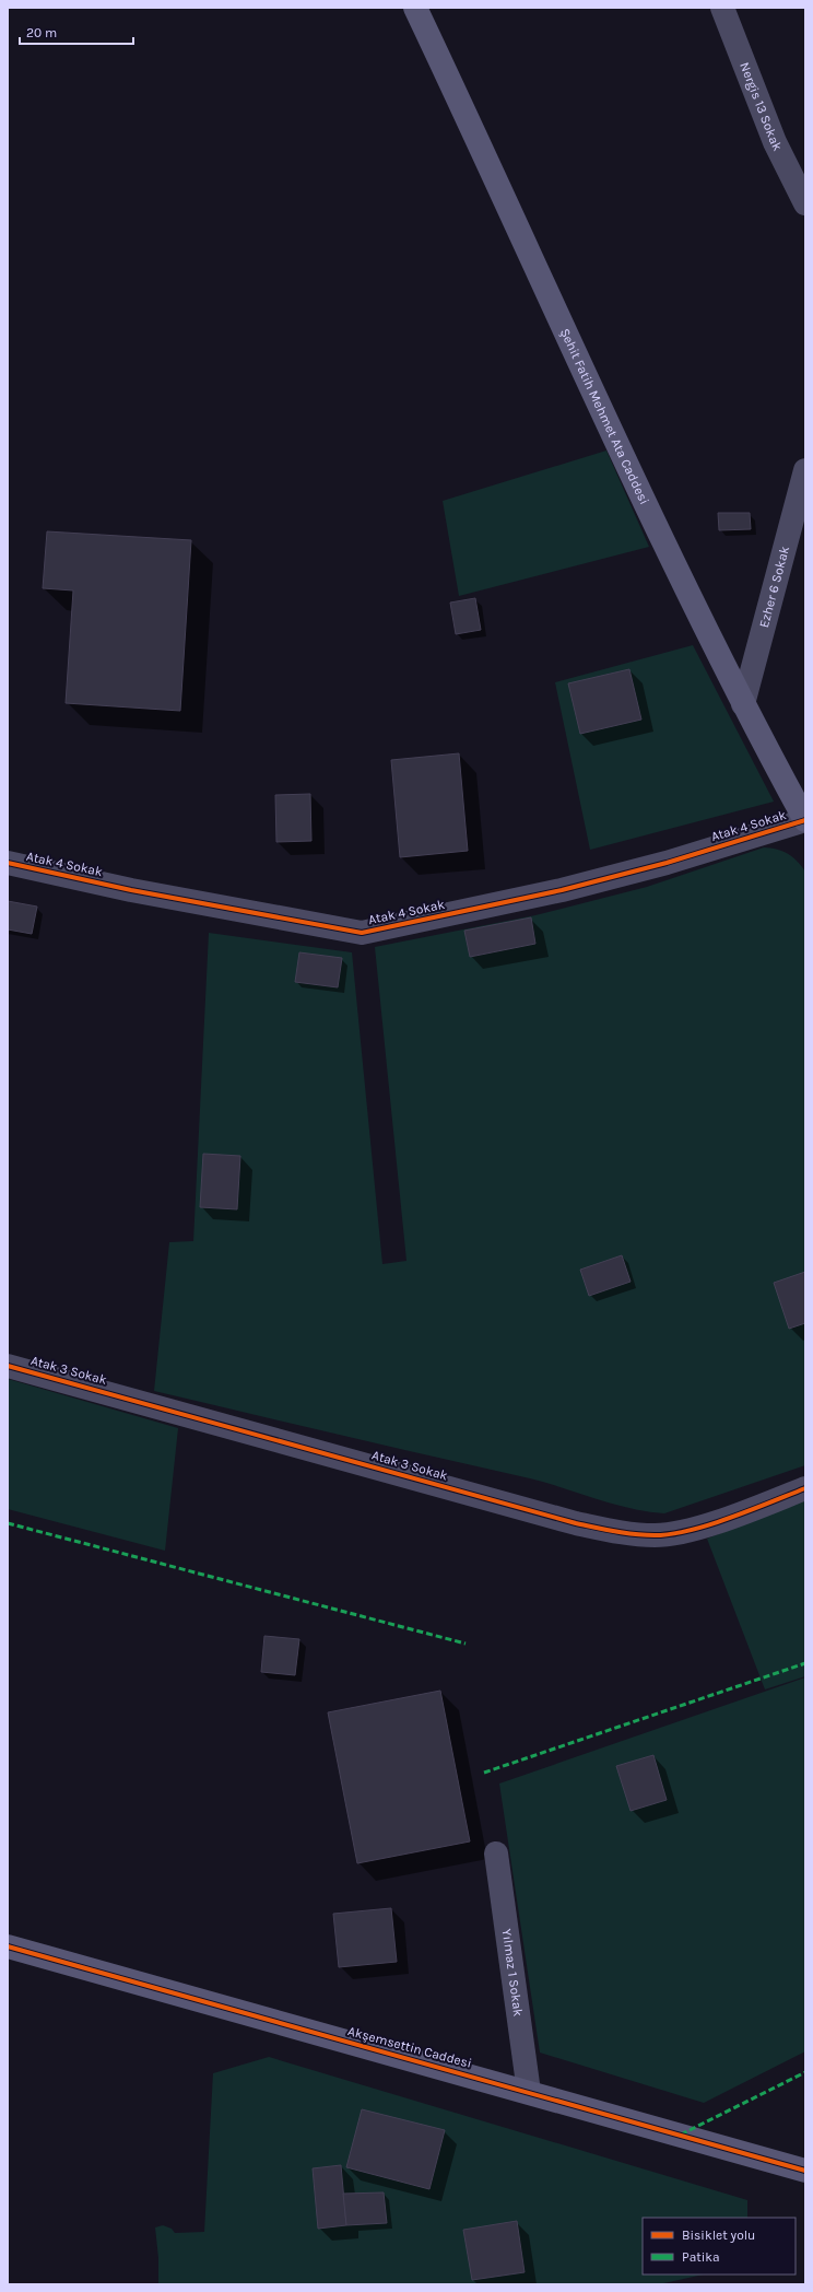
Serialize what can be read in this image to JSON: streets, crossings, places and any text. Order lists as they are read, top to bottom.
{
  "streets": {
    "main road": ["Şehit Fatih Mehmet Ata Caddesi", "Akşemsettin Caddesi"],
    "street": [
      "Nergis 13 Sokak",
      "Ezher 6 Sokak",
      "Atak 4 Sokak",
      "Atak 3 Sokak",
      "Yılmaz 1 Sokak"
    ]
  },
  "crossings": [
    ["Şehit Fatih Mehmet Ata Caddesi", "Ezher 6 Sokak"],
    ["Şehit Fatih Mehmet Ata Caddesi", "Atak 4 Sokak"],
    ["Yılmaz 1 Sokak", "Akşemsettin Caddesi"]
  ],
  "legend": ["Bisiklet yolu", "Patika"],
  "scale_bar": "20 m"
}
